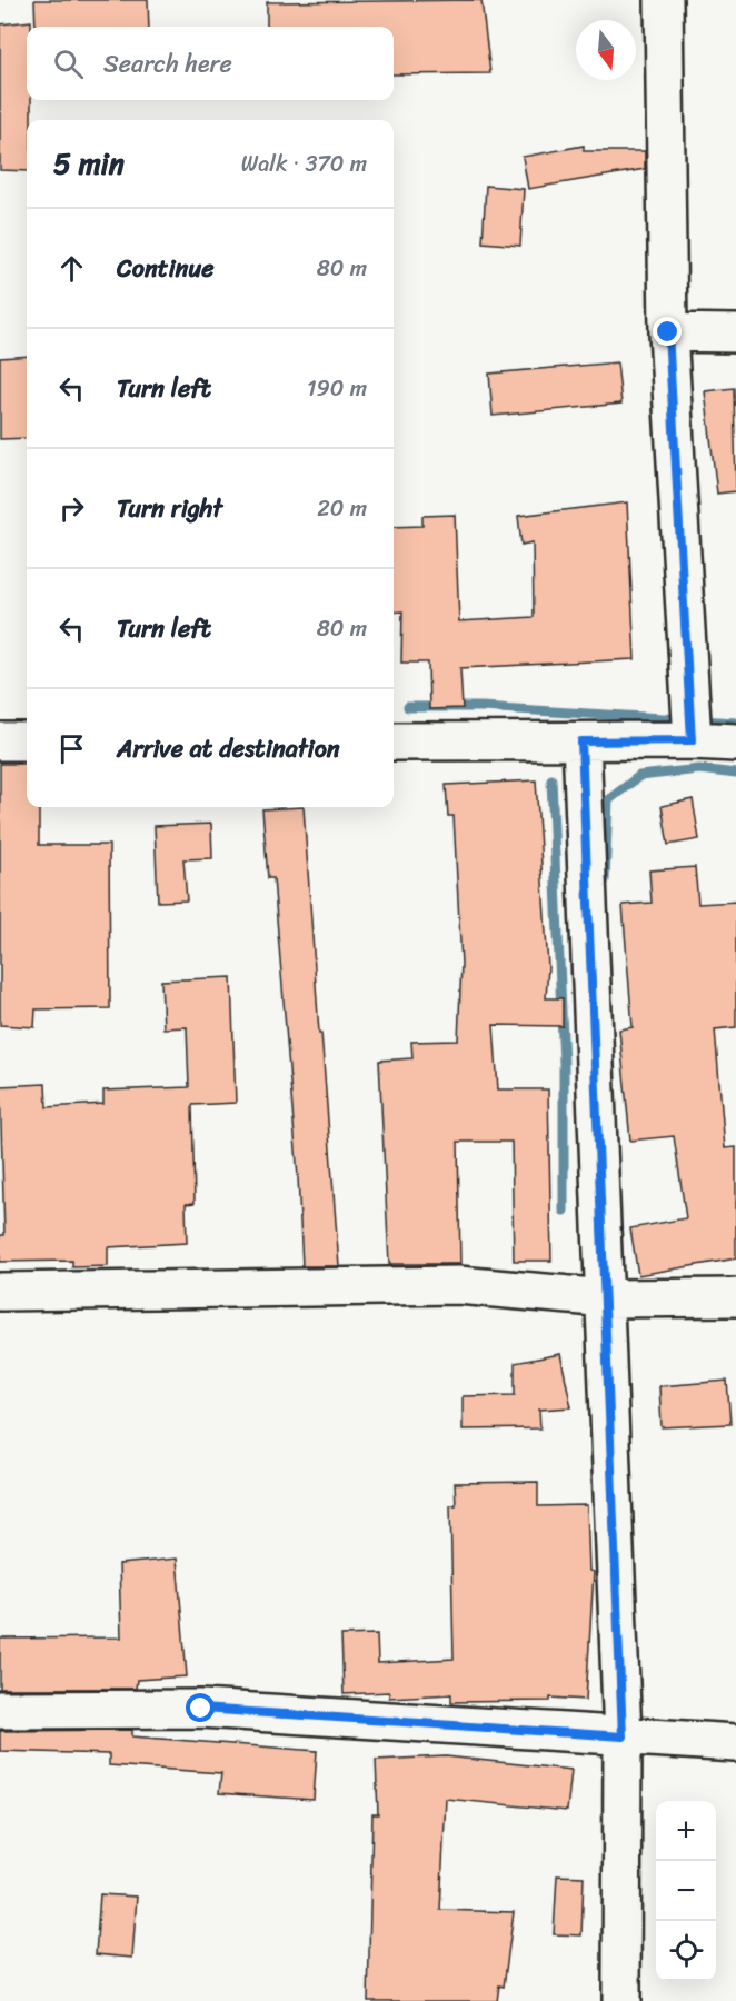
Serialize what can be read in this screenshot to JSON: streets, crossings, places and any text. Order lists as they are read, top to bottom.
{
  "north": "bottom",
  "page": {
    "search": "Search here",
    "heading": ["5 min", "Walk · 370 m"],
    "list": [
      ["Continue", "80 m"],
      ["Turn left", "190 m"],
      ["Turn right", "20 m"],
      ["Turn left", "80 m"],
      "Arrive at destination"
    ],
    "map_buttons": ["+", "−"]
  }
}
